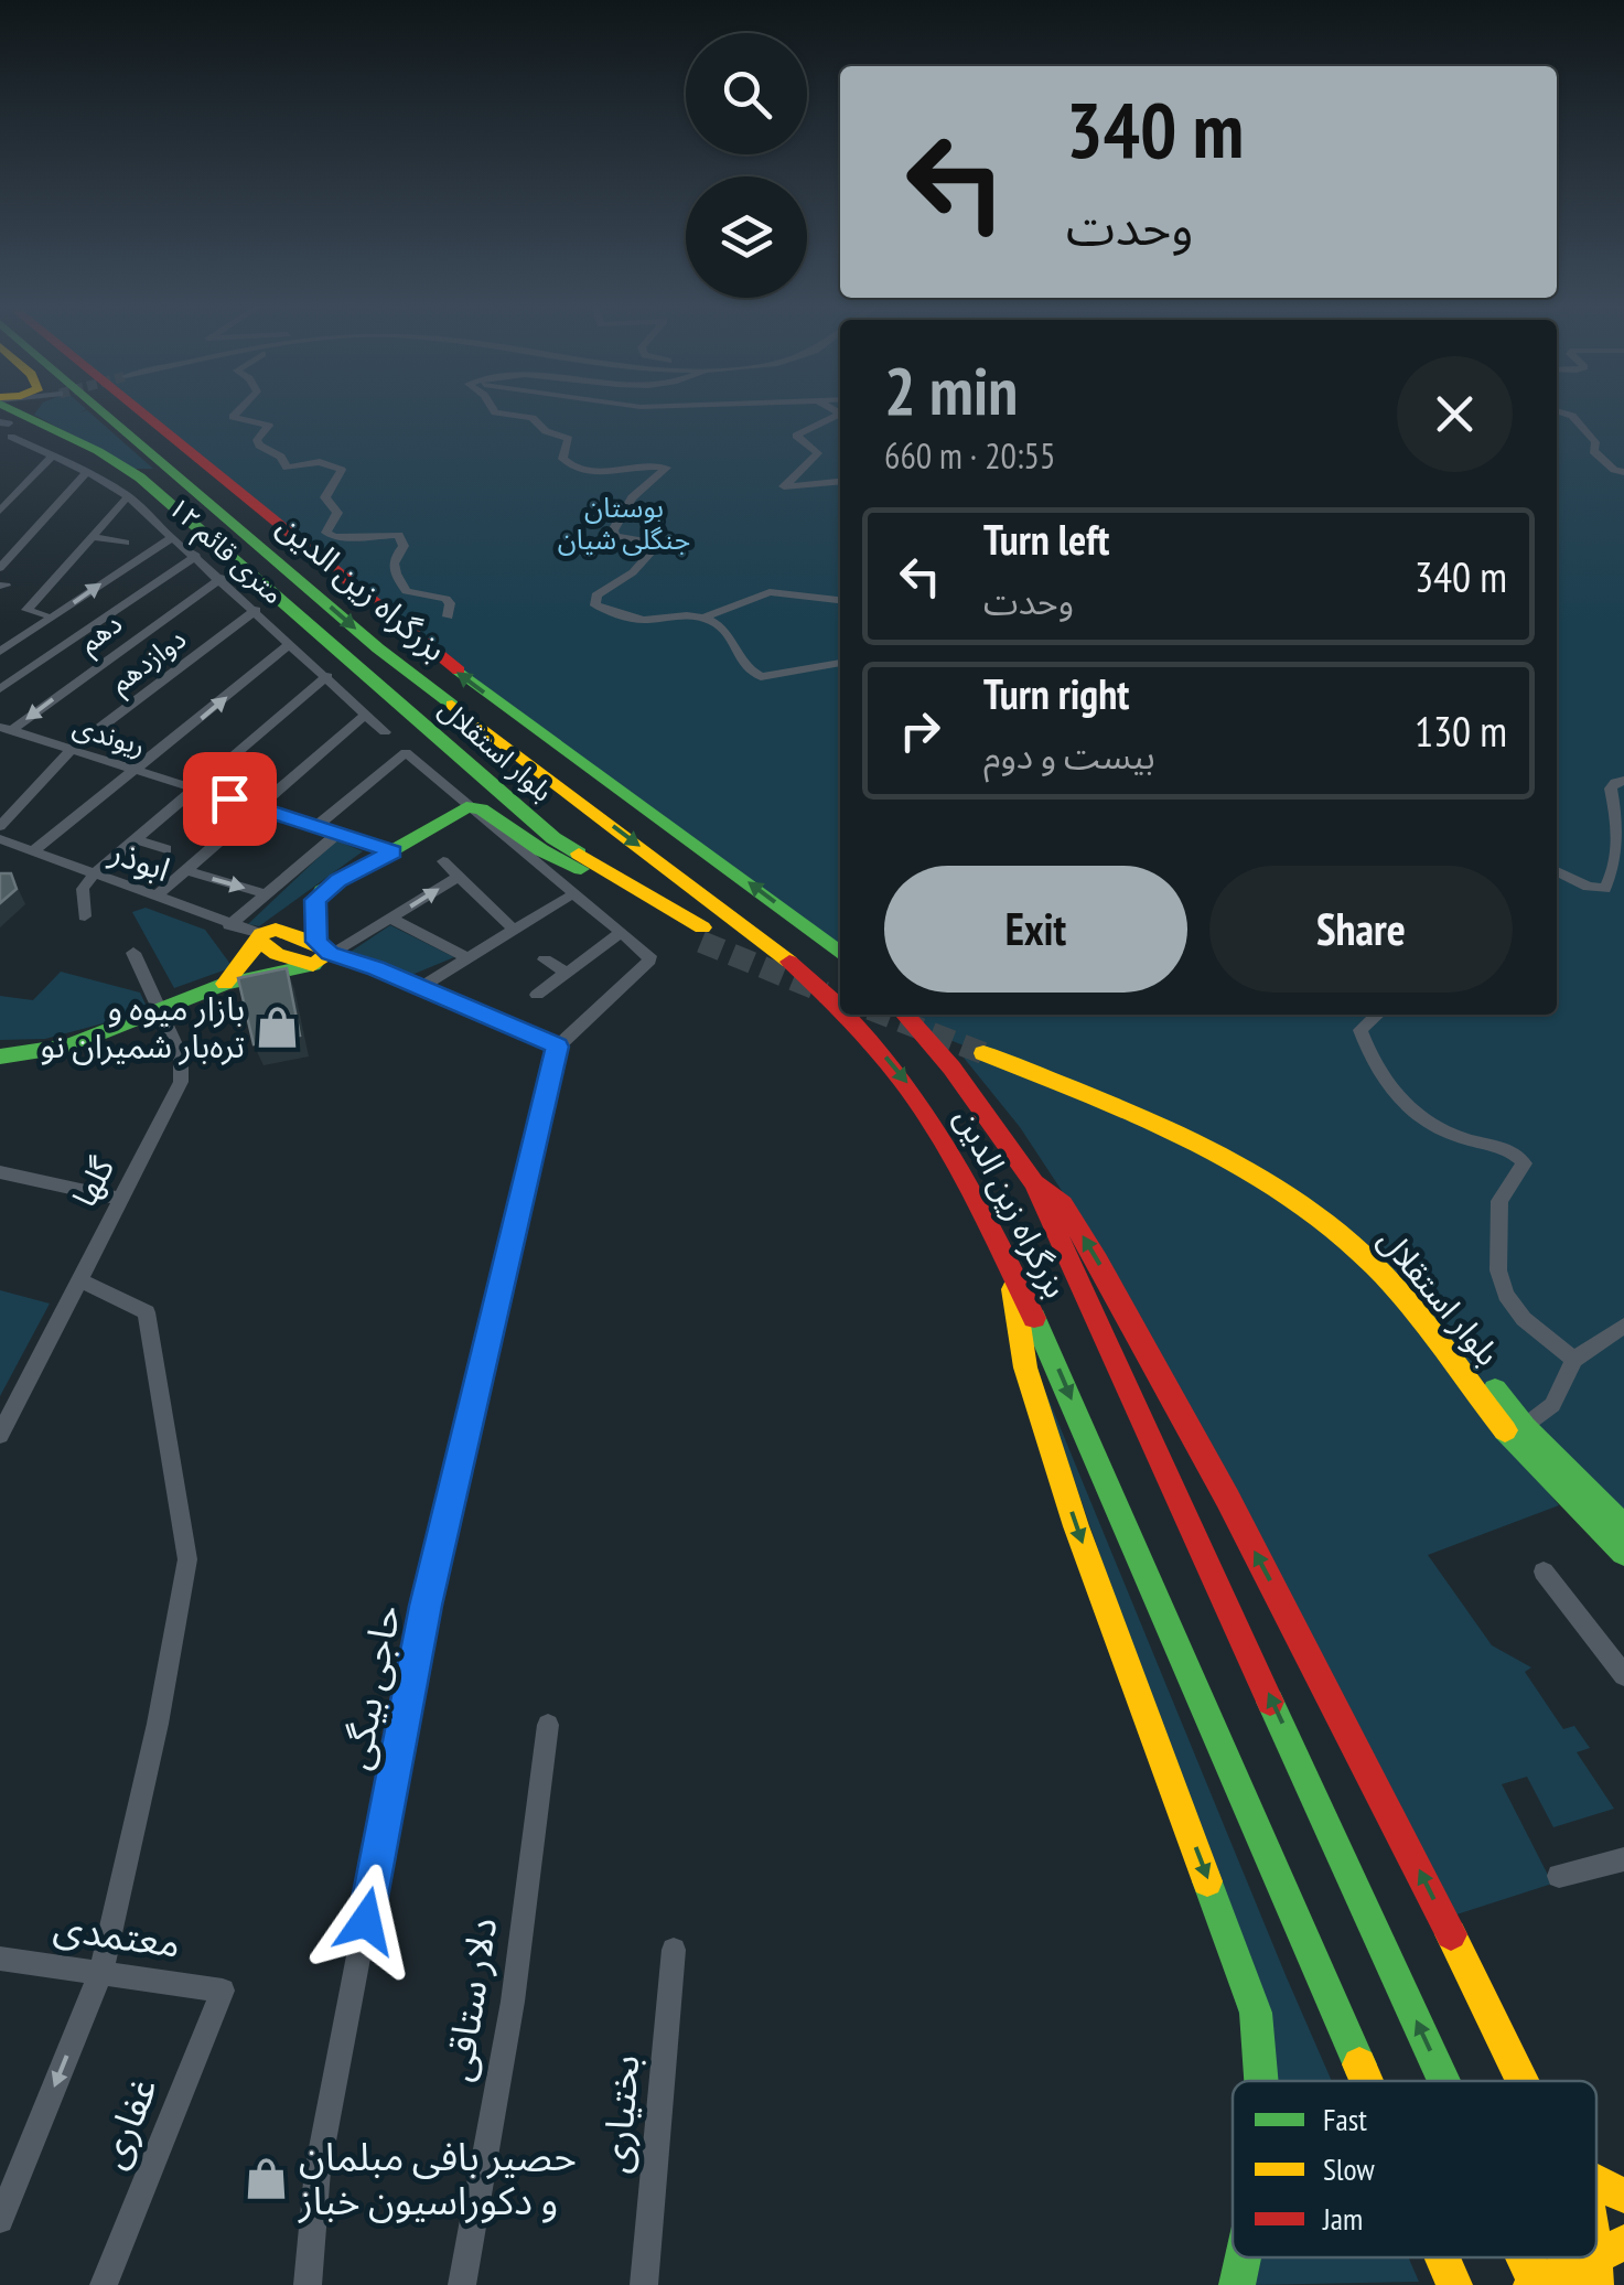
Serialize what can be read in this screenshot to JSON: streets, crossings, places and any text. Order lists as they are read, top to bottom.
{
  "streets": {
    "main road": ["بزرگراه زین الدین", "بلوار استقلال"],
    "street": [
      "۱۲ متری قائم",
      "دهم",
      "دوازدهم",
      "ریوندی",
      "ابوذر",
      "گلها",
      "حاجی بیگی",
      "معتمدی",
      "دلار ستاقی",
      "بختیاری",
      "غفاری"
    ]
  },
  "crossings": [
    ["۱۲ متری قائم", "دهم"],
    ["۱۲ متری قائم", "دوازدهم"],
    ["۱۲ متری قائم", "بلوار استقلال"],
    ["دهم", "ریوندی"],
    ["دوازدهم", "ریوندی"],
    ["دوازدهم", "ابوذر"],
    ["معتمدی", "غفاری"]
  ],
  "parks": ["بوستان جنگلی شیان"],
  "places": {
    "shop": ["بازار میوه و تره‌بار شمیران نو", "حصیر بافی مبلمان و دکوراسیون خباز"]
  },
  "legend": ["Fast", "Slow", "Jam"],
  "page": {
    "turn": ["340 m", "وحدت"],
    "heading": ["2 min", "660 m · 20:55"],
    "list": [
      {
        "name": "Turn left",
        "note": "وحدت",
        "value": "340 m"
      },
      {
        "name": "Turn right",
        "note": "بیست و دوم",
        "value": "130 m"
      }
    ],
    "buttons": ["Exit", "Share"]
  }
}
